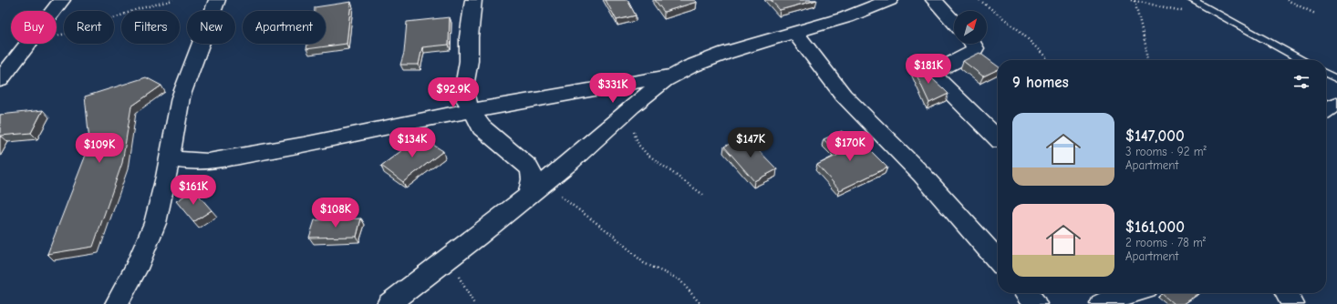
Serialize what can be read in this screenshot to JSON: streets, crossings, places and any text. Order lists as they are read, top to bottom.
{
  "north": "top right",
  "page": {
    "chip": [
      "Buy",
      "Rent",
      "Filters",
      "New",
      "Apartment"
    ],
    "price": [
      "$181K",
      "$331K",
      "$92.9K",
      "$134K",
      "$147K",
      "$170K",
      "$109K",
      "$161K",
      "$108K"
    ],
    "heading": "9 homes",
    "list": [
      {
        "name": "$147,000",
        "note": "3 rooms · 92 m² · Apartment"
      },
      {
        "name": "$161,000",
        "note": "2 rooms · 78 m² · Apartment"
      }
    ]
  }
}
